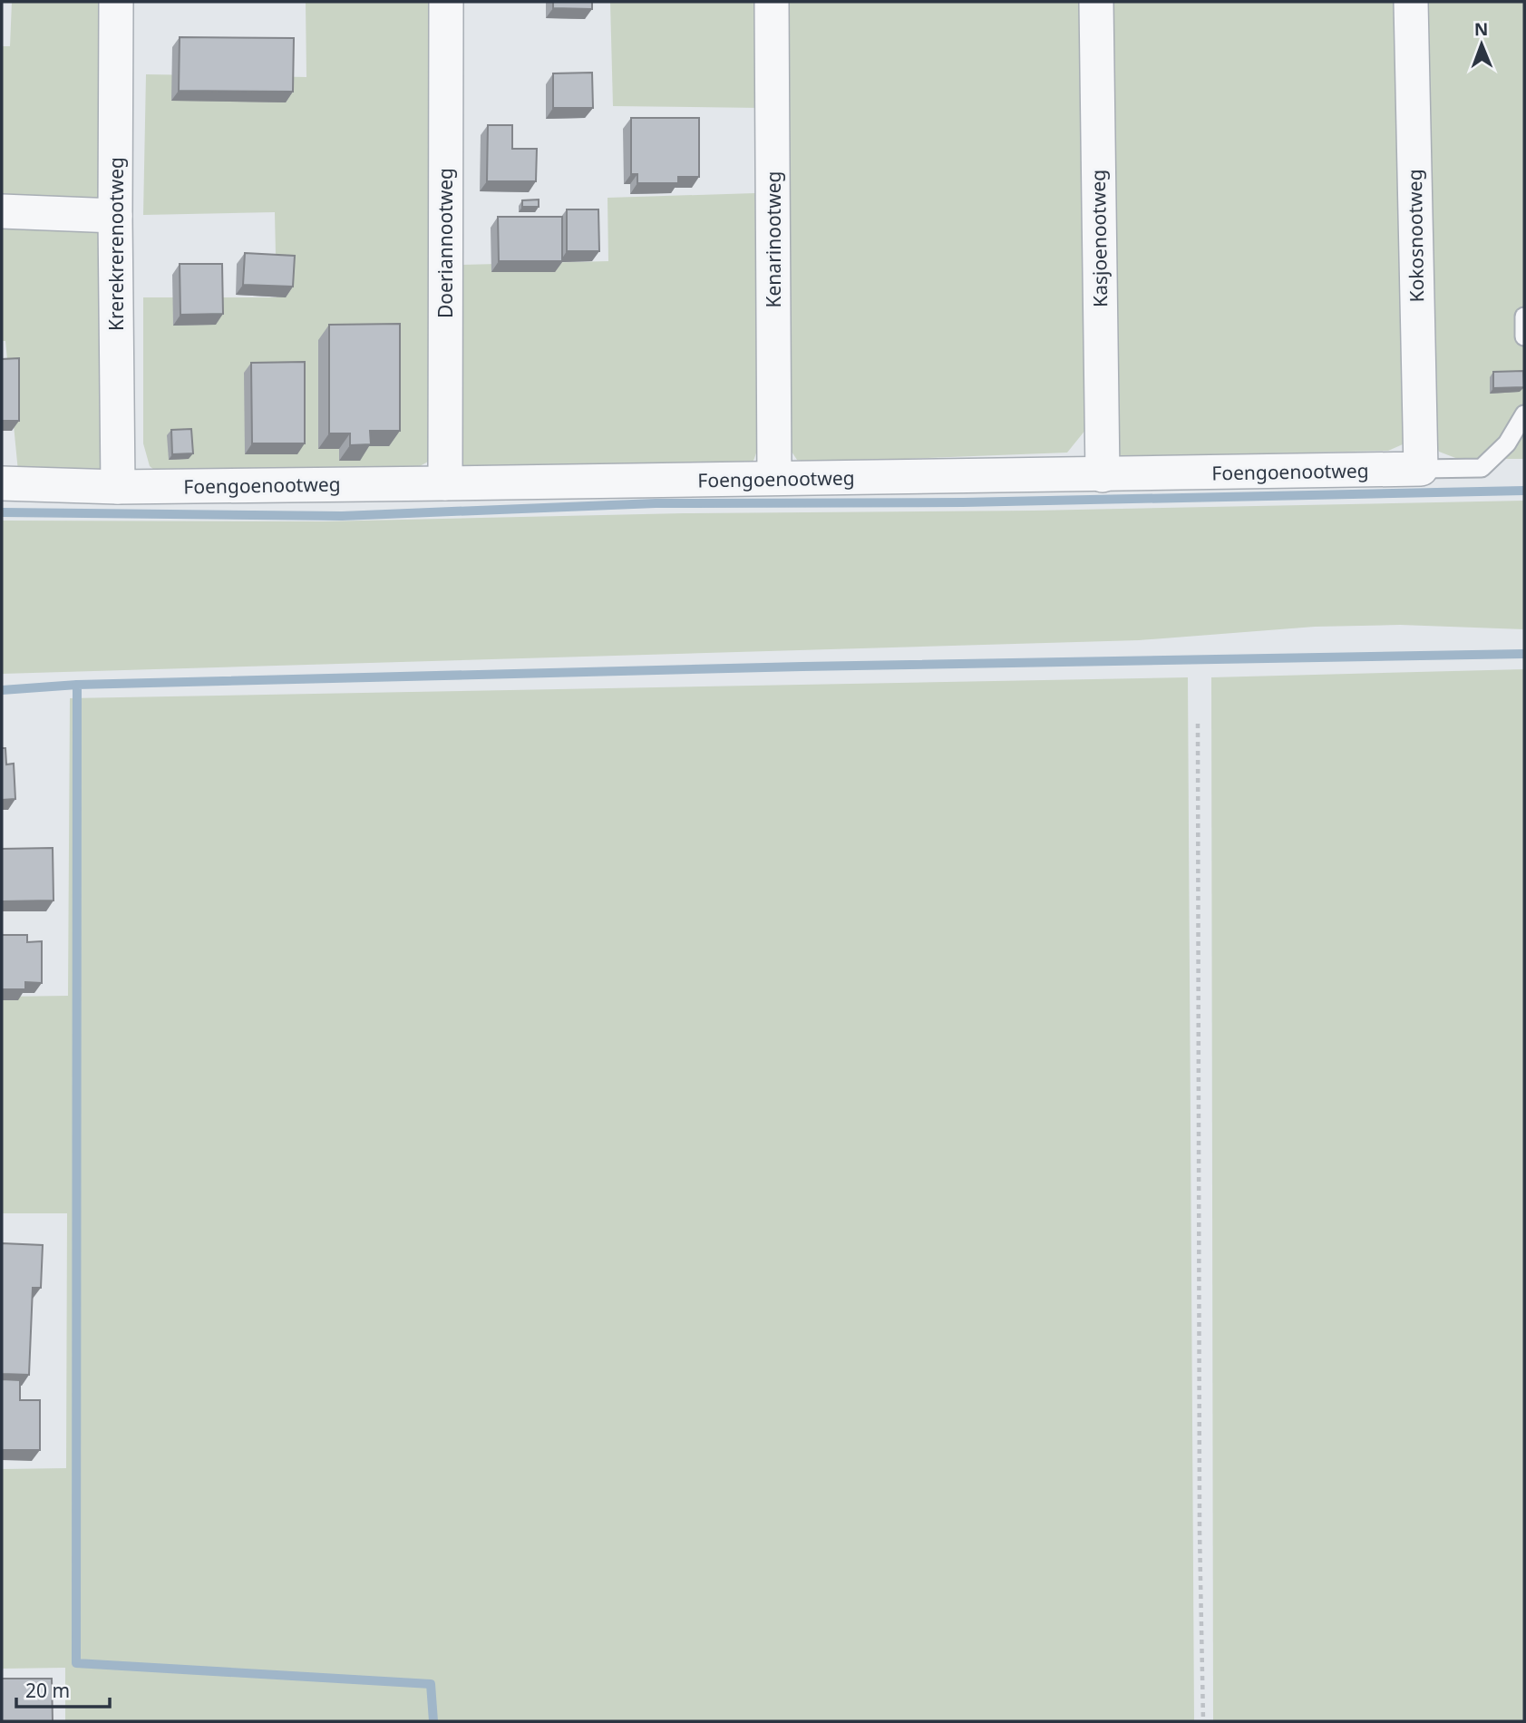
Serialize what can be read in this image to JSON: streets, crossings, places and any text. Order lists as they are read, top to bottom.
{
  "streets": {
    "street": [
      "Kokosnootweg",
      "Kasjoenootweg",
      "Kenarinootweg",
      "Doeriannootweg",
      "Krerekrerenootweg",
      "Foengoenootweg"
    ]
  },
  "crossings": [
    ["Kokosnootweg", "Foengoenootweg"],
    ["Kasjoenootweg", "Foengoenootweg"],
    ["Kenarinootweg", "Foengoenootweg"],
    ["Doeriannootweg", "Foengoenootweg"],
    ["Krerekrerenootweg", "Foengoenootweg"]
  ],
  "scale_bar": "20 m",
  "north": "top"
}
